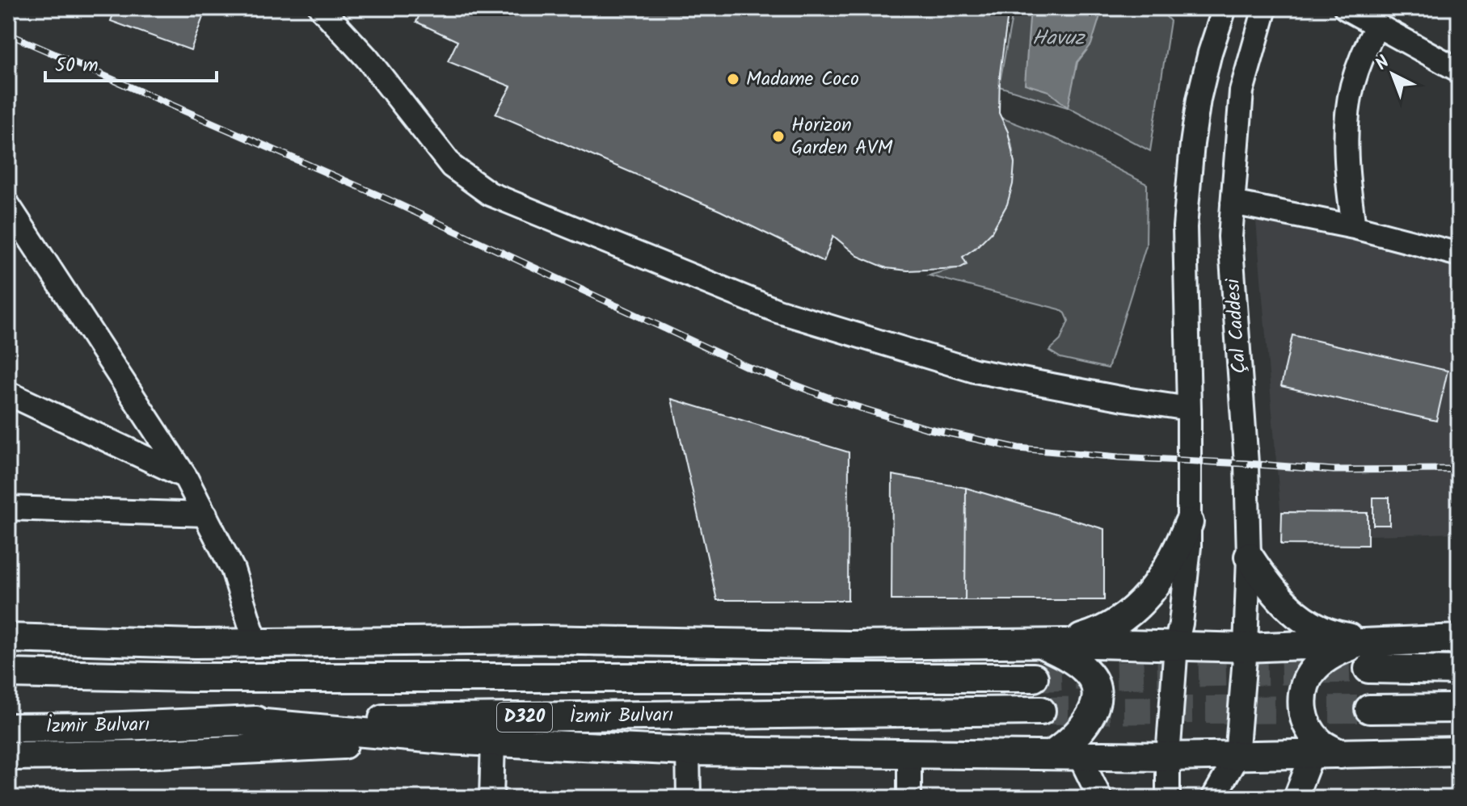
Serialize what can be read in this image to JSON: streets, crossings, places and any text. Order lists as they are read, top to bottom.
{
  "streets": {
    "main road": ["İzmir Bulvarı", "D320"],
    "street": ["Çal Caddesi"]
  },
  "water": ["Havuz"],
  "places": ["Madame Coco", "Horizon Garden AVM"],
  "scale_bar": "50 m",
  "north": "top left"
}
